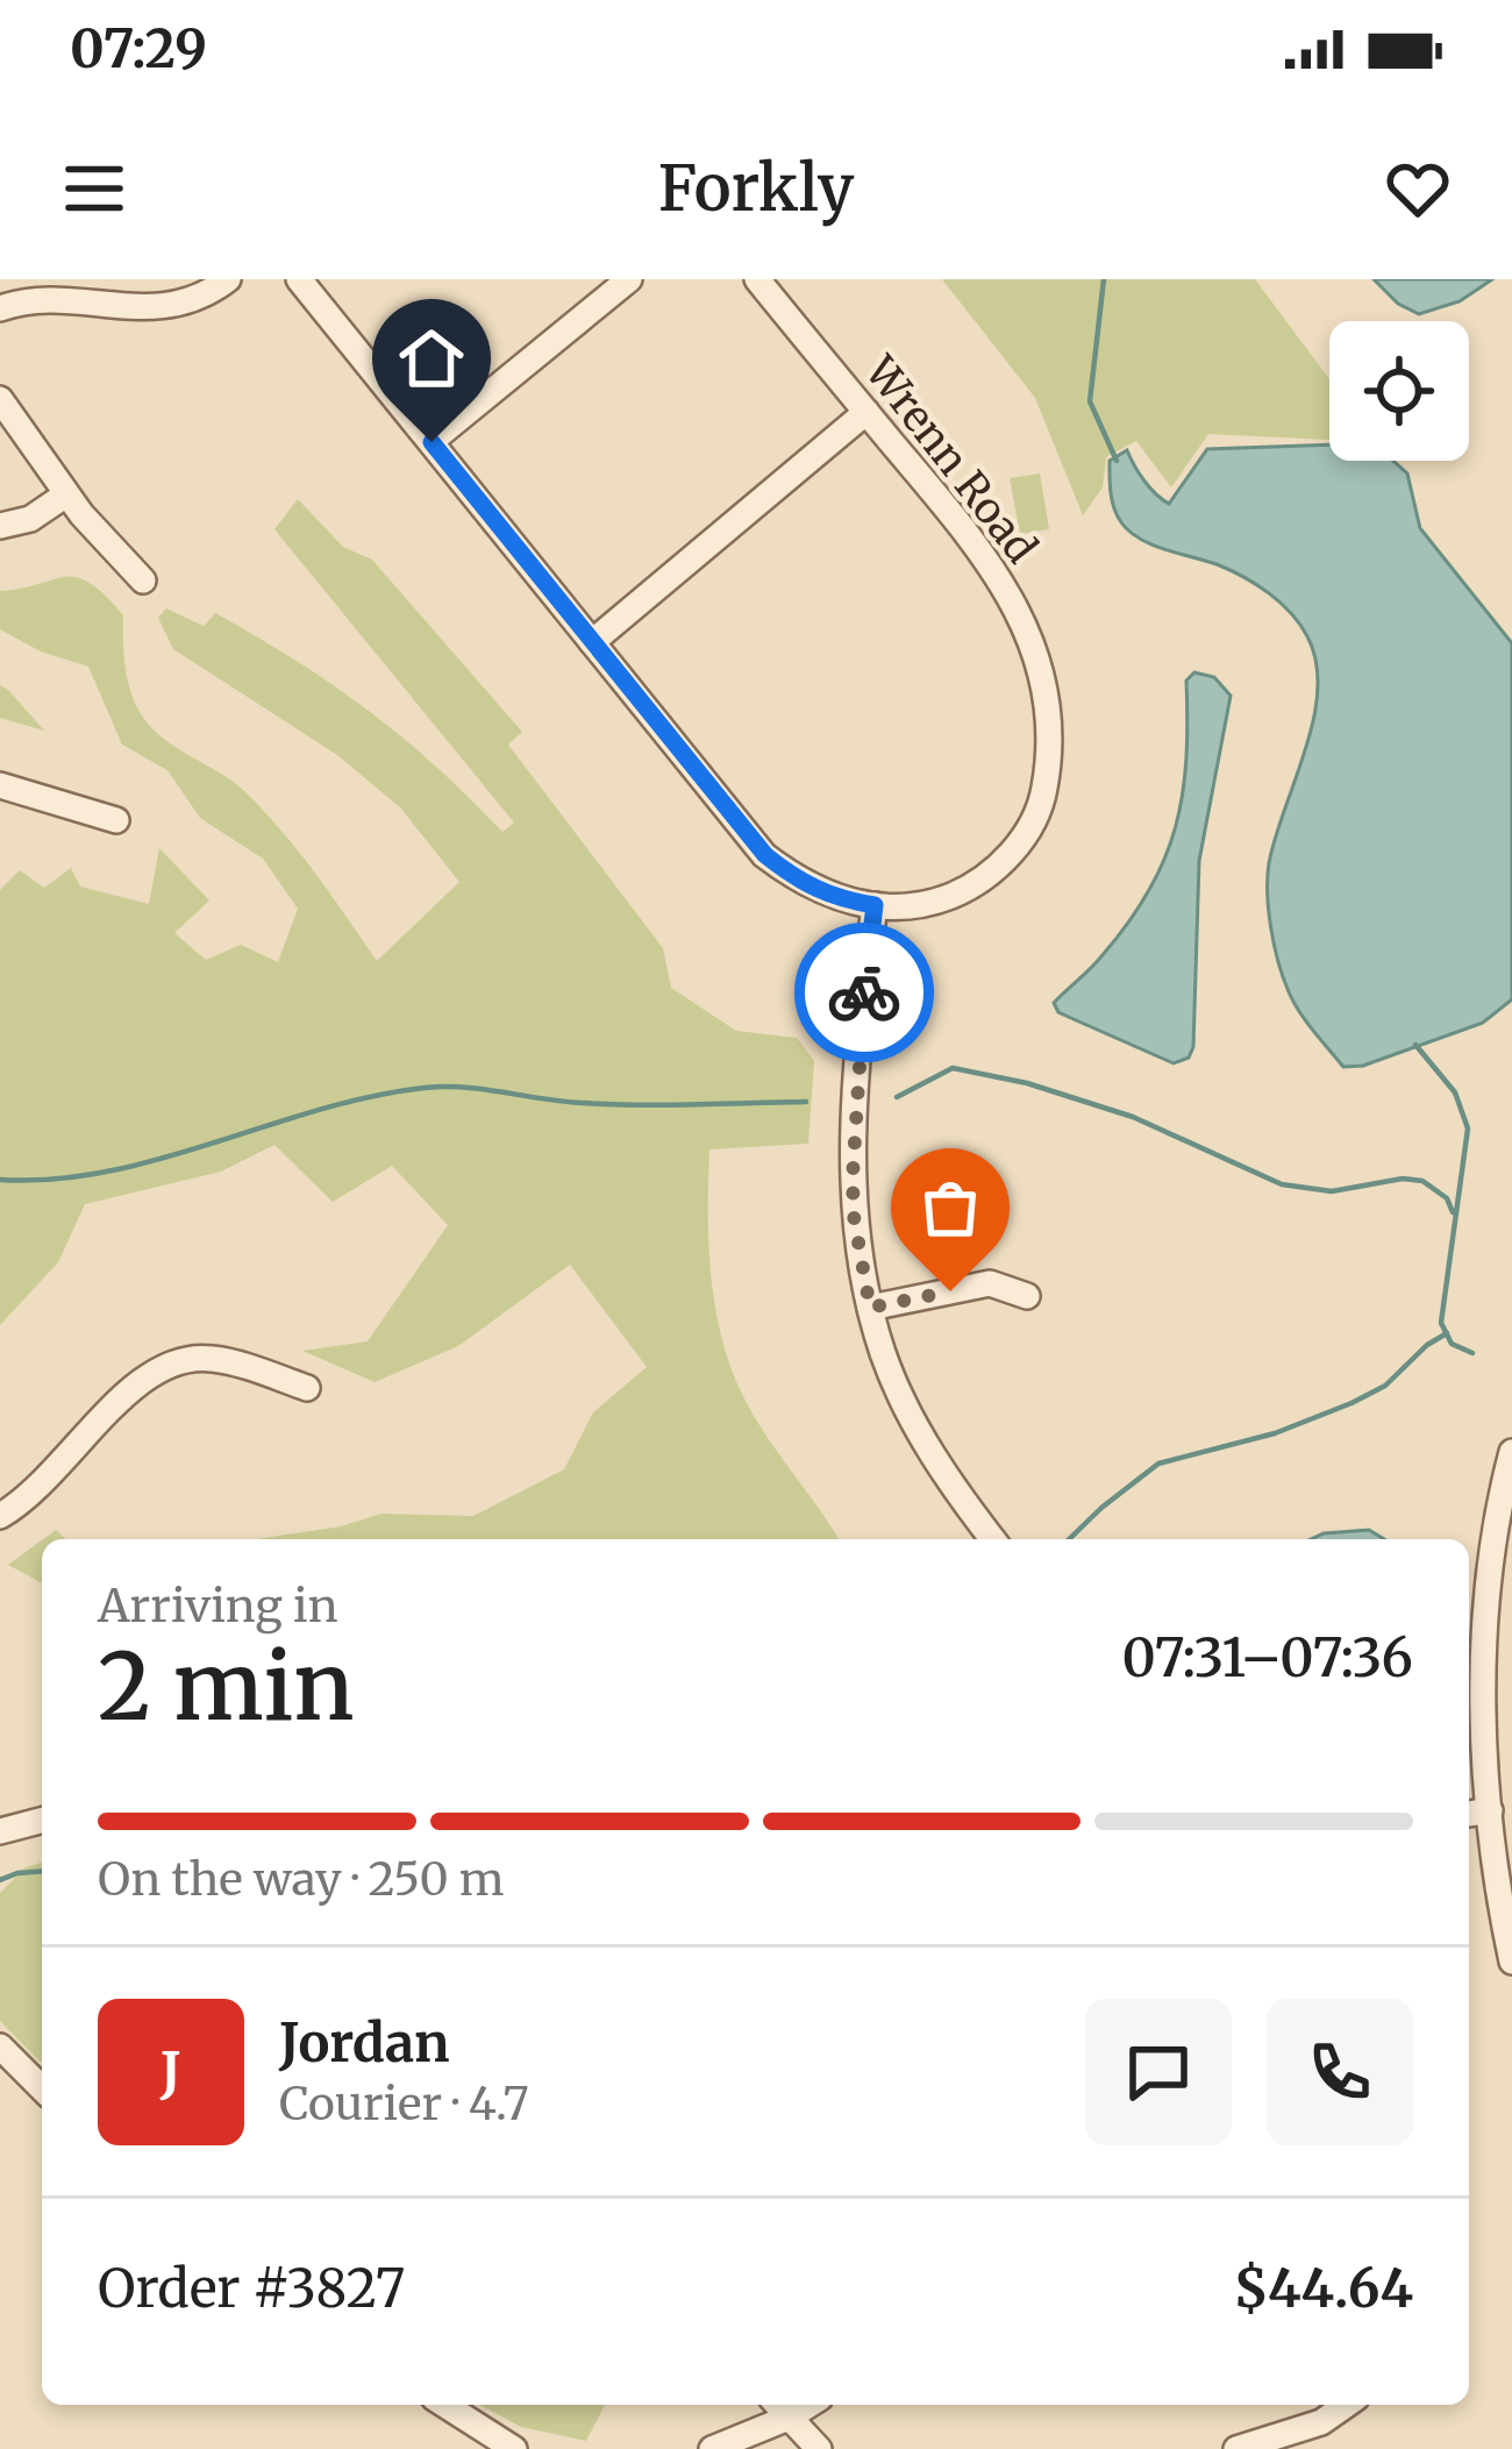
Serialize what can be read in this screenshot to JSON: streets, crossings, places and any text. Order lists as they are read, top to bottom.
{
  "streets": {
    "street": ["Wrenn Road"]
  },
  "page": {
    "status": "07:29",
    "header": "Forkly",
    "heading": ["2 min", "Arriving in", "07:31–07:36"],
    "panel": [
      "Jordan",
      "Courier · 4.7",
      "Order #3827",
      "$44.64"
    ],
    "bar": "On the way · 250 m",
    "round": "J"
  }
}
